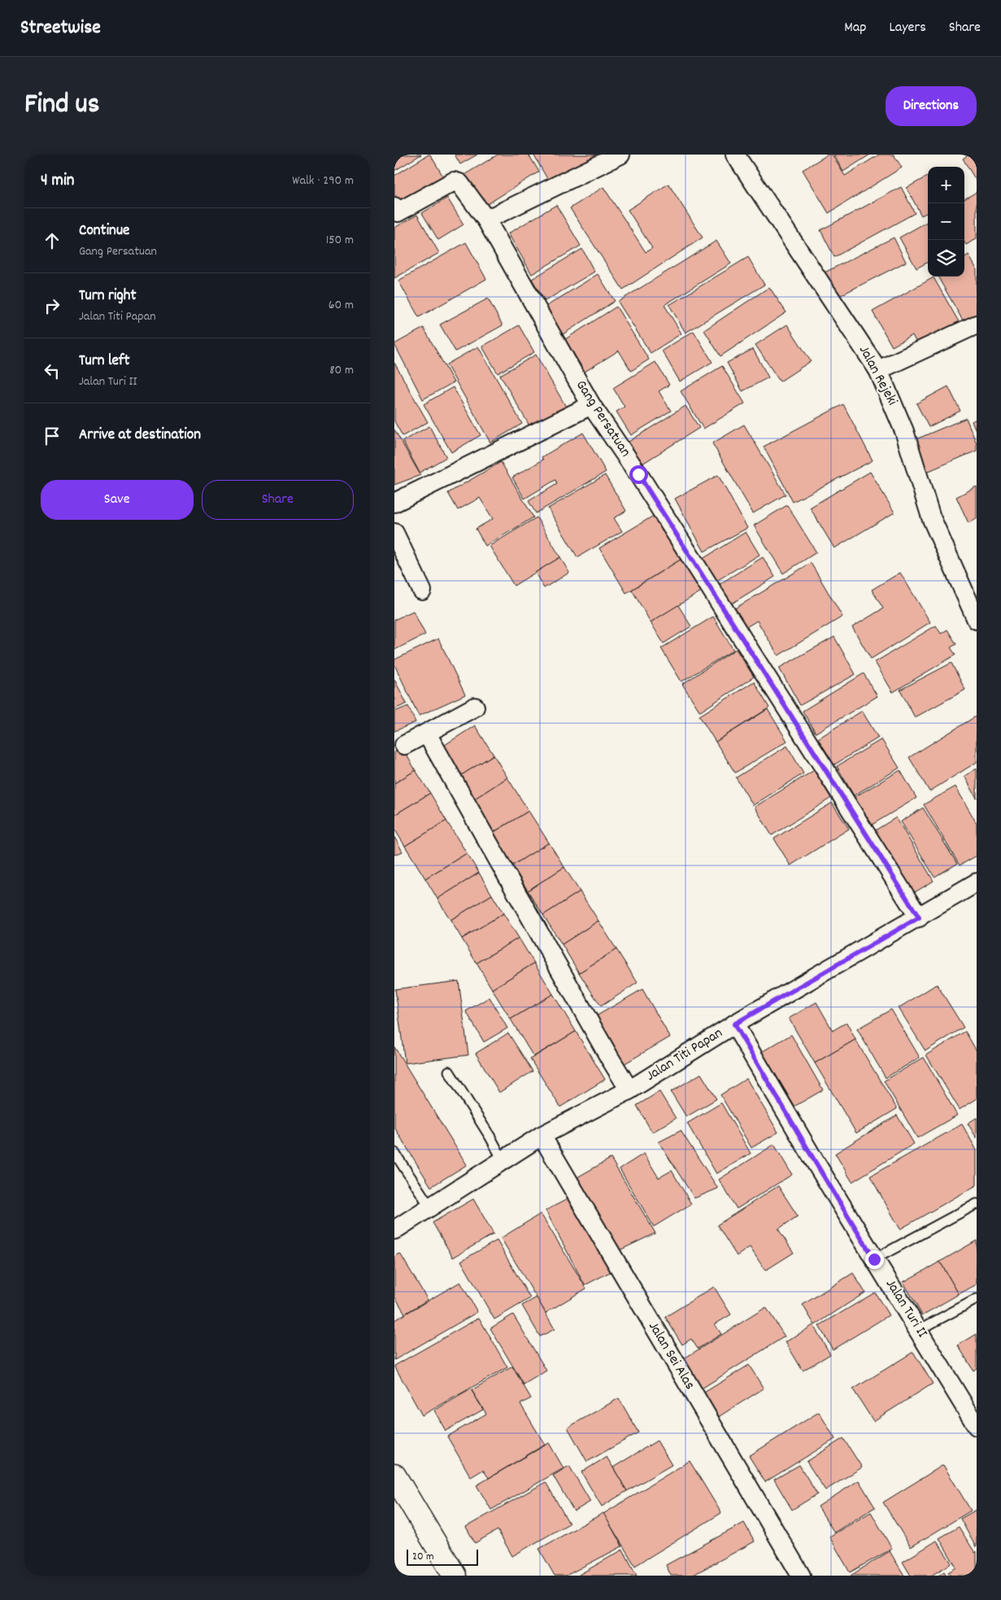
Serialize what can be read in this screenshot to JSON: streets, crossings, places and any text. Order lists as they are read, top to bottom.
{
  "streets": {
    "street": [
      "Jalan Rejeki",
      "Gang Persatuan",
      "Jalan Titi Papan",
      "Jalan Turi II",
      "Jalan Sei Alas"
    ]
  },
  "crossings": [
    ["Gang Persatuan", "Jalan Titi Papan"],
    ["Jalan Titi Papan", "Jalan Turi II"],
    ["Jalan Titi Papan", "Jalan Sei Alas"]
  ],
  "scale_bar": "20 m",
  "page": {
    "header": "Streetwise",
    "nav": ["Map", "Layers", "Share"],
    "title": "Find us",
    "buttons": [
      "Directions",
      ["Save", "Share"]
    ],
    "heading": ["4 min", "Walk · 290 m"],
    "map_buttons": ["+", "−"],
    "list": [
      ["Continue", "Gang Persatuan", "150 m"],
      ["Turn right", "Jalan Titi Papan", "60 m"],
      ["Turn left", "Jalan Turi II", "80 m"],
      "Arrive at destination"
    ],
    "scale": "20 m"
  }
}
